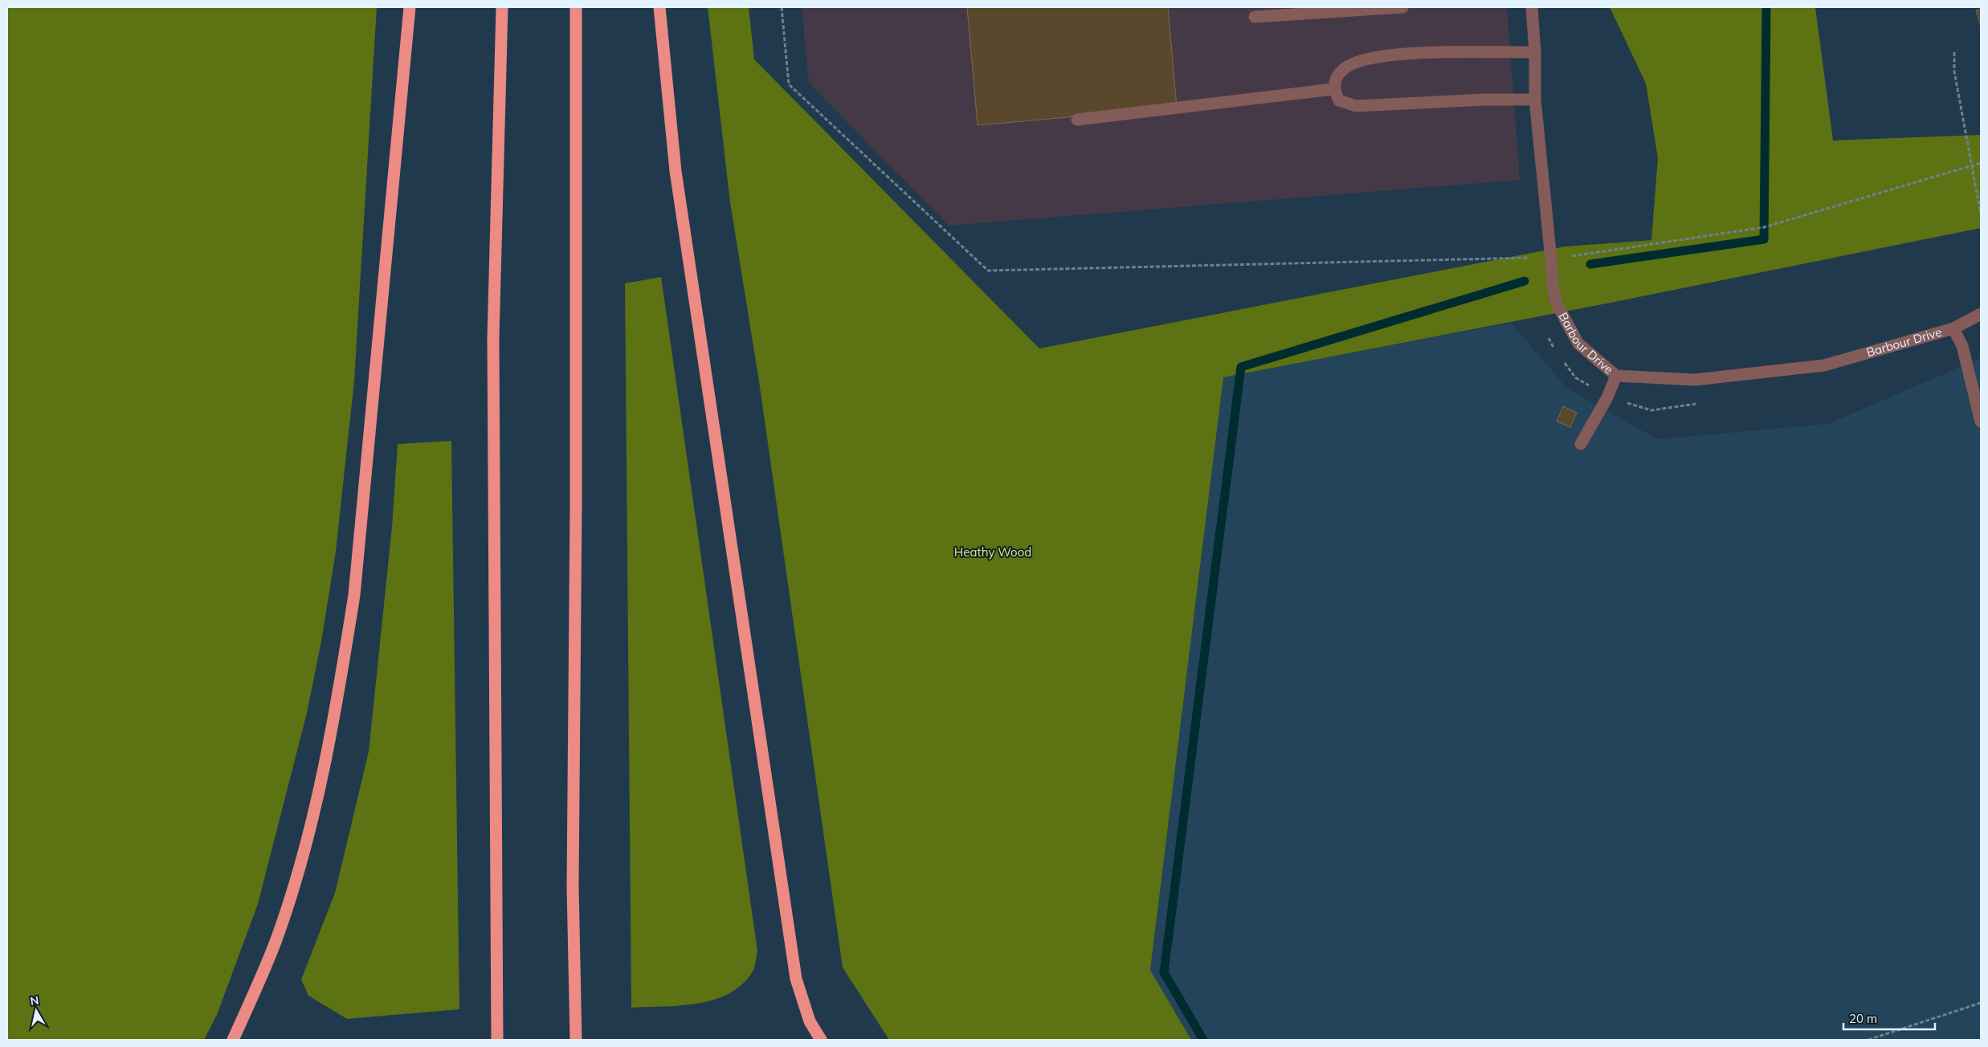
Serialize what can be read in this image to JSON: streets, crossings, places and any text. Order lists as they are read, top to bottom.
{
  "streets": {
    "street": ["Barbour Drive"]
  },
  "parks": ["Heathy Wood"],
  "scale_bar": "20 m",
  "north": "top"
}
